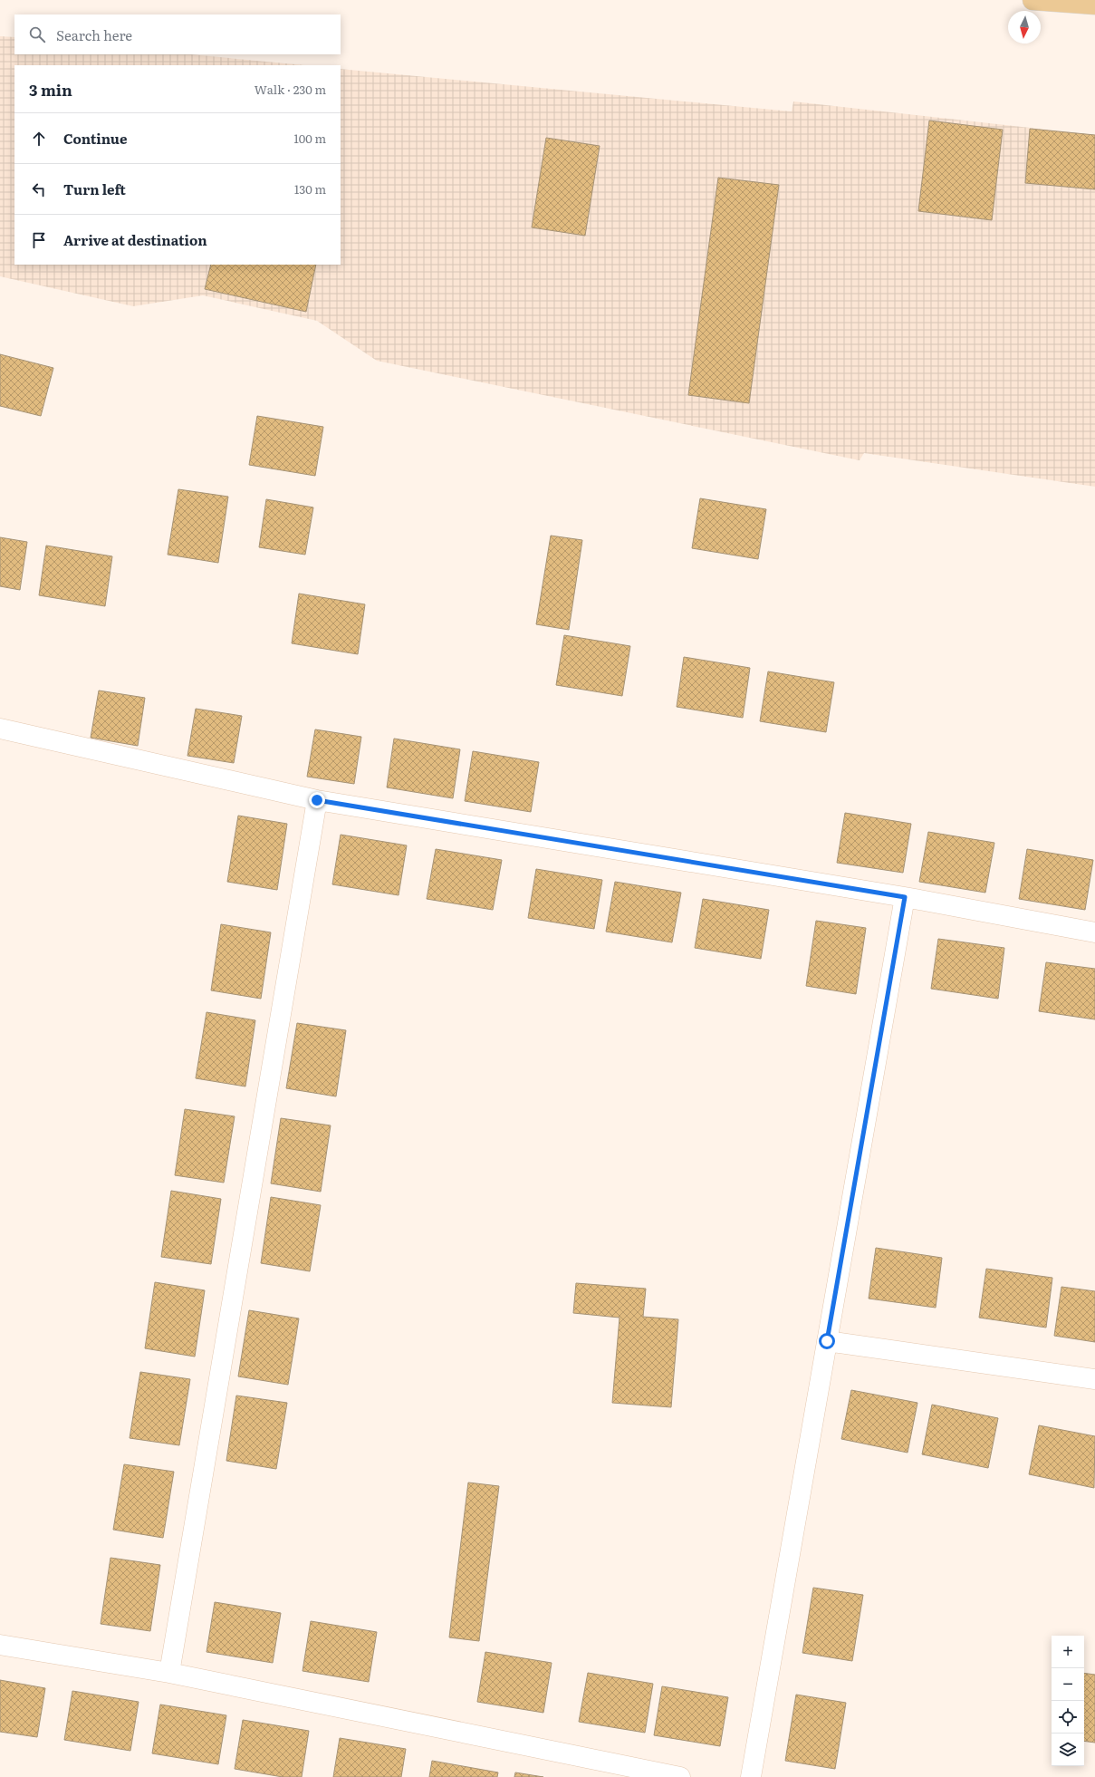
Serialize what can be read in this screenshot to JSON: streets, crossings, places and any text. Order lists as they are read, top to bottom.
{
  "north": "bottom",
  "page": {
    "search": "Search here",
    "heading": ["3 min", "Walk · 230 m"],
    "list": [
      ["Continue", "100 m"],
      ["Turn left", "130 m"],
      "Arrive at destination"
    ],
    "map_buttons": ["+", "−"]
  }
}
